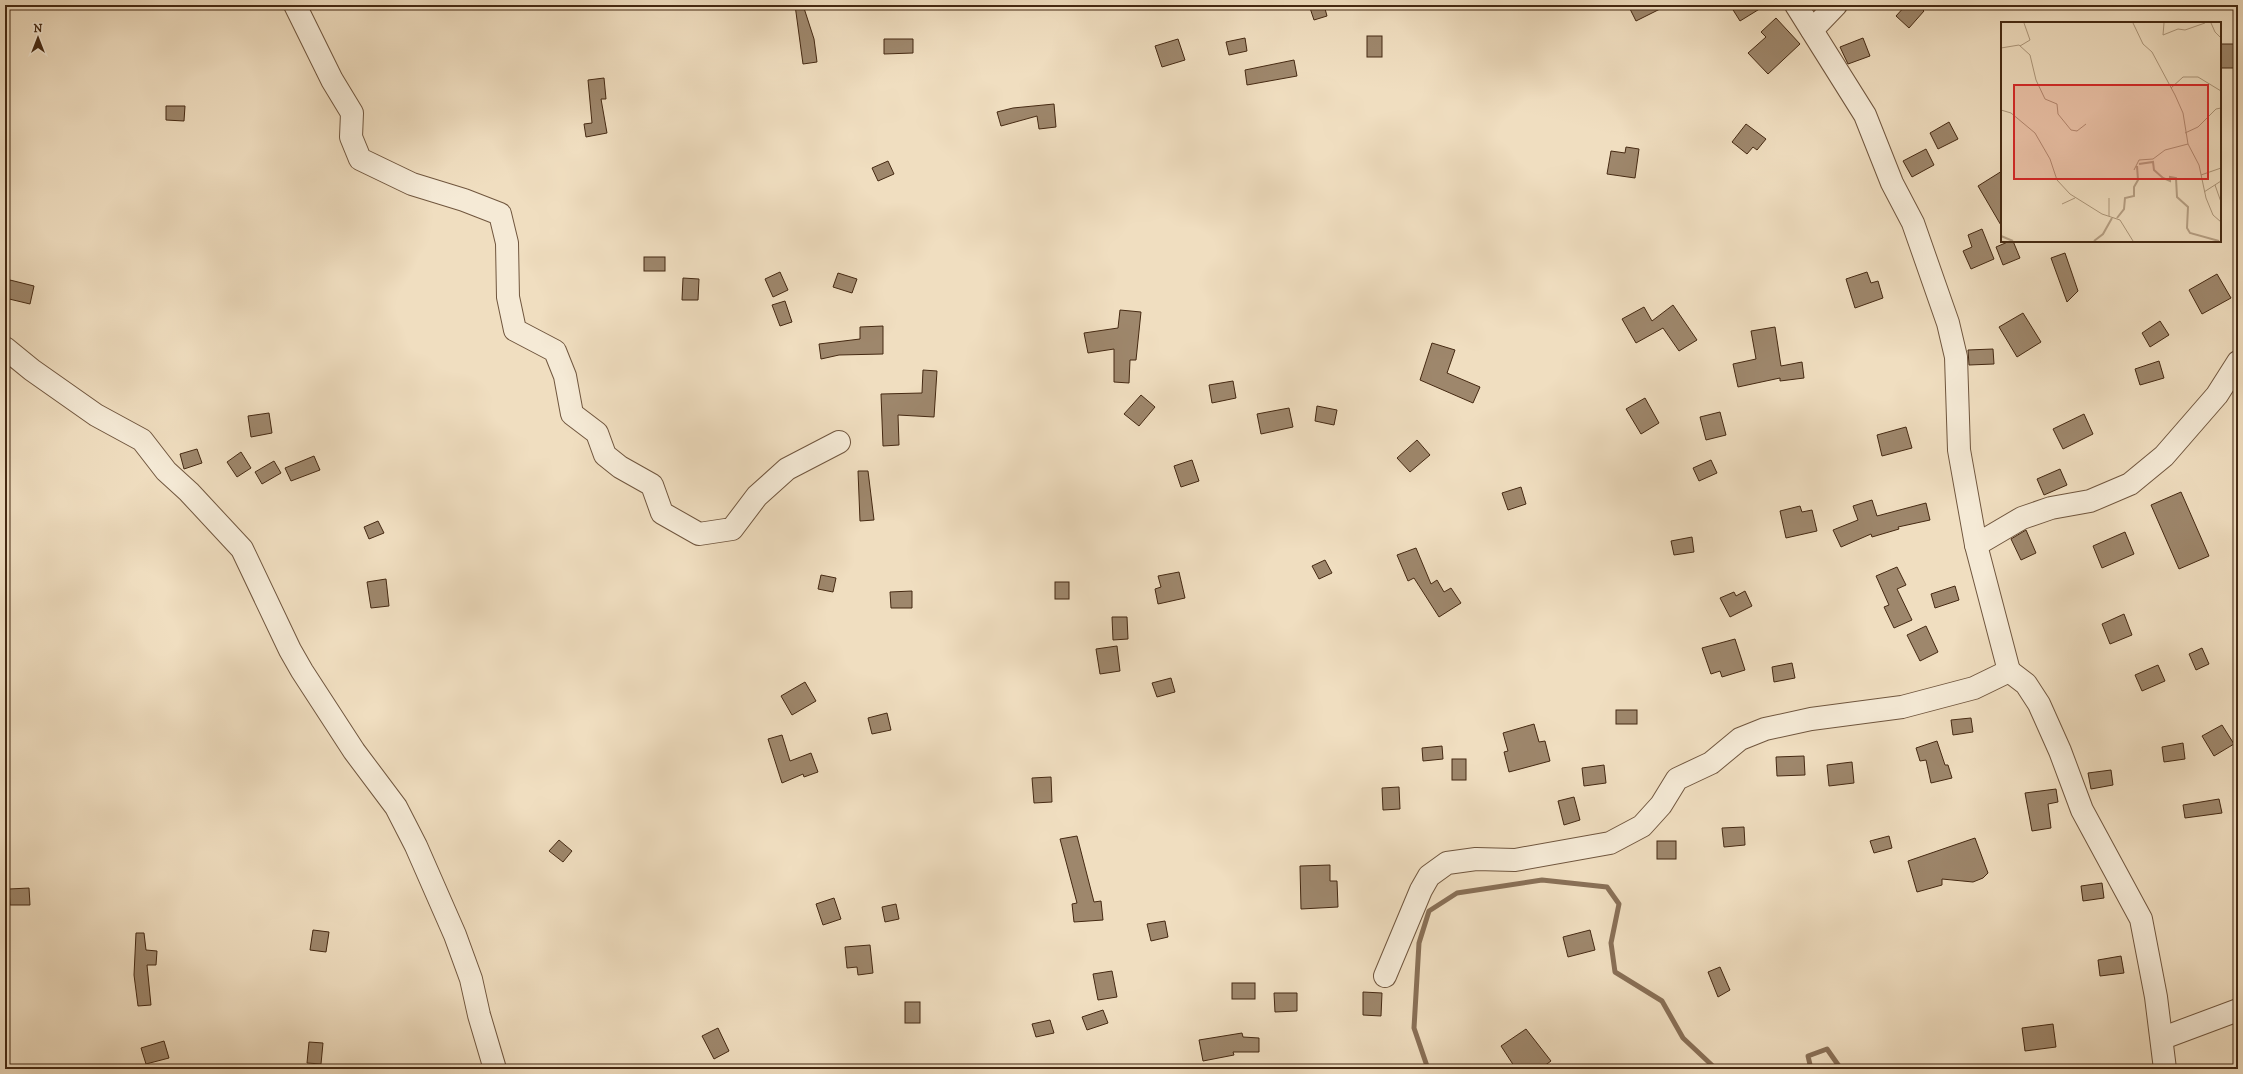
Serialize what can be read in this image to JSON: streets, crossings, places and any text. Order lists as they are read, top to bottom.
{
  "north": "top"
}
